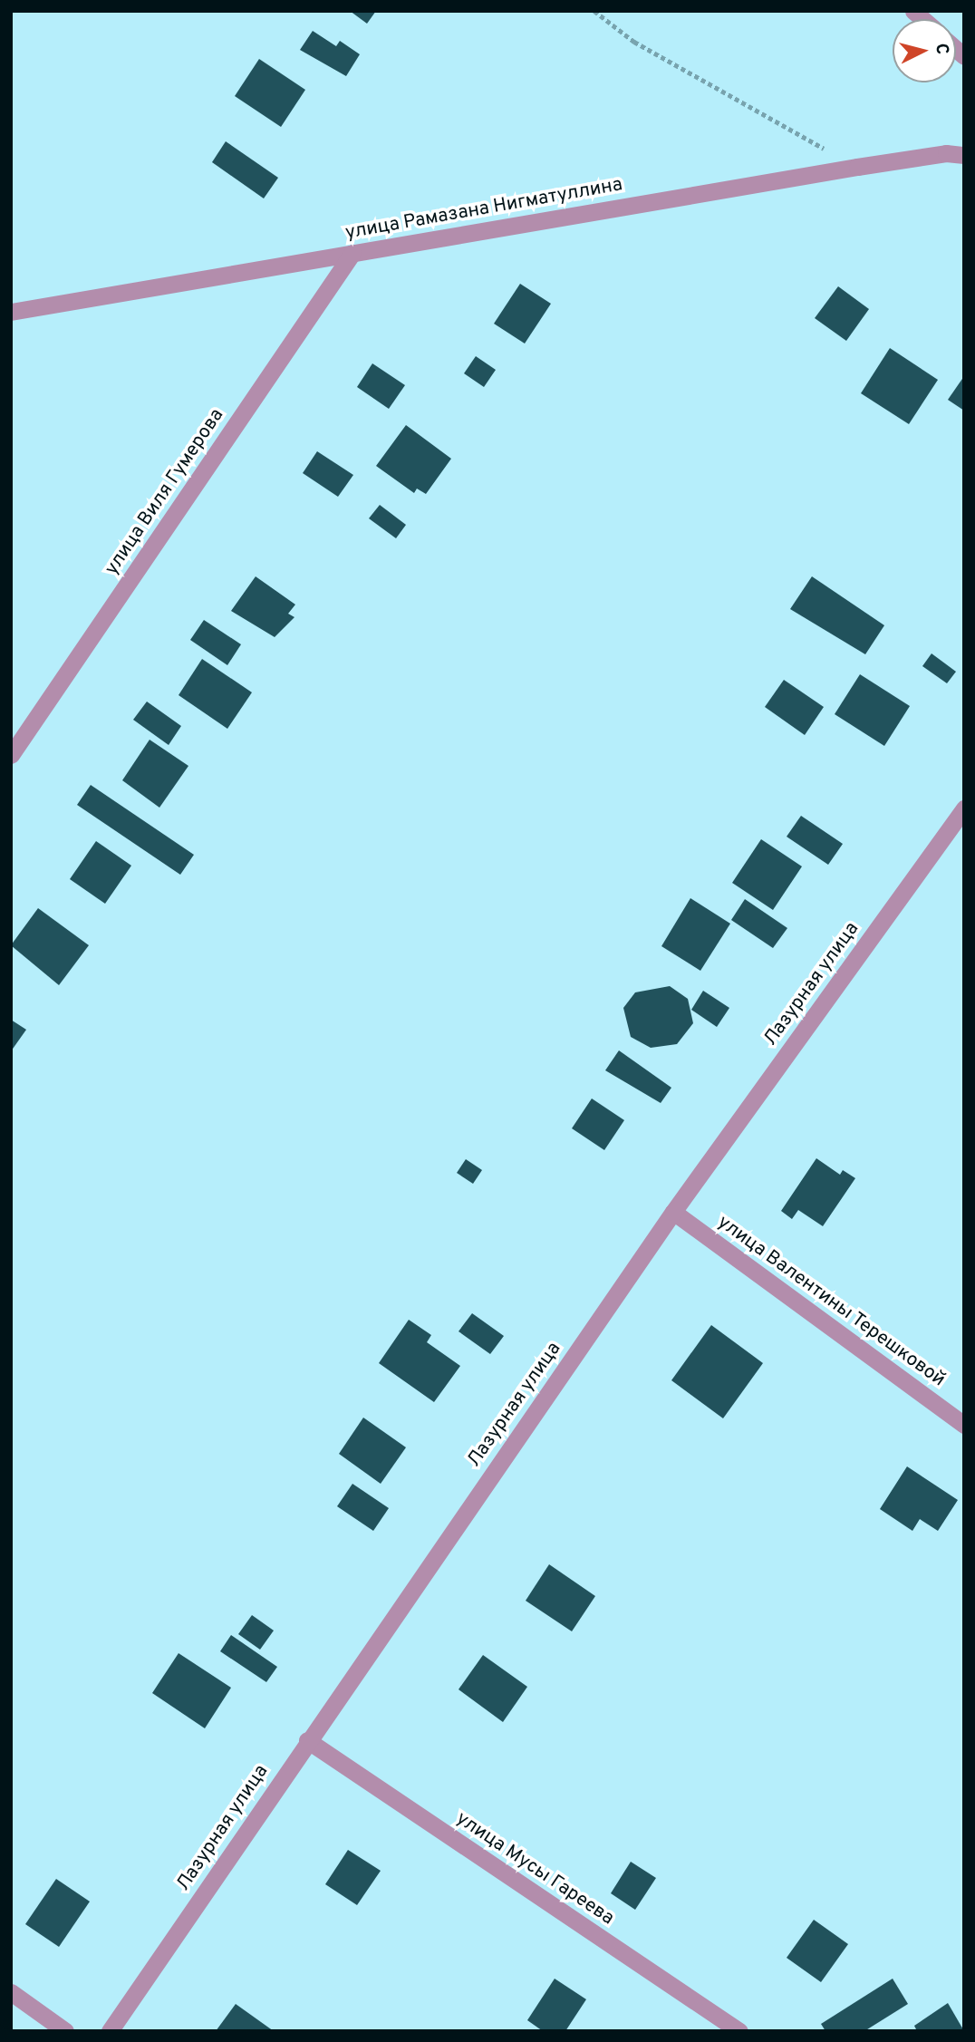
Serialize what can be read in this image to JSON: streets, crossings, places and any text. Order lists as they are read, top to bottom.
{
  "streets": {
    "street": [
      "улица Рамазана Нигматуллина",
      "улица Виля Гумерова",
      "Лазурная улица",
      "улица Валентины Терешковой",
      "улица Мусы Гареева"
    ]
  },
  "crossings": [
    ["улица Рамазана Нигматуллина", "улица Виля Гумерова"],
    ["Лазурная улица", "улица Валентины Терешковой"],
    ["Лазурная улица", "улица Мусы Гареева"]
  ],
  "north": "right"
}
